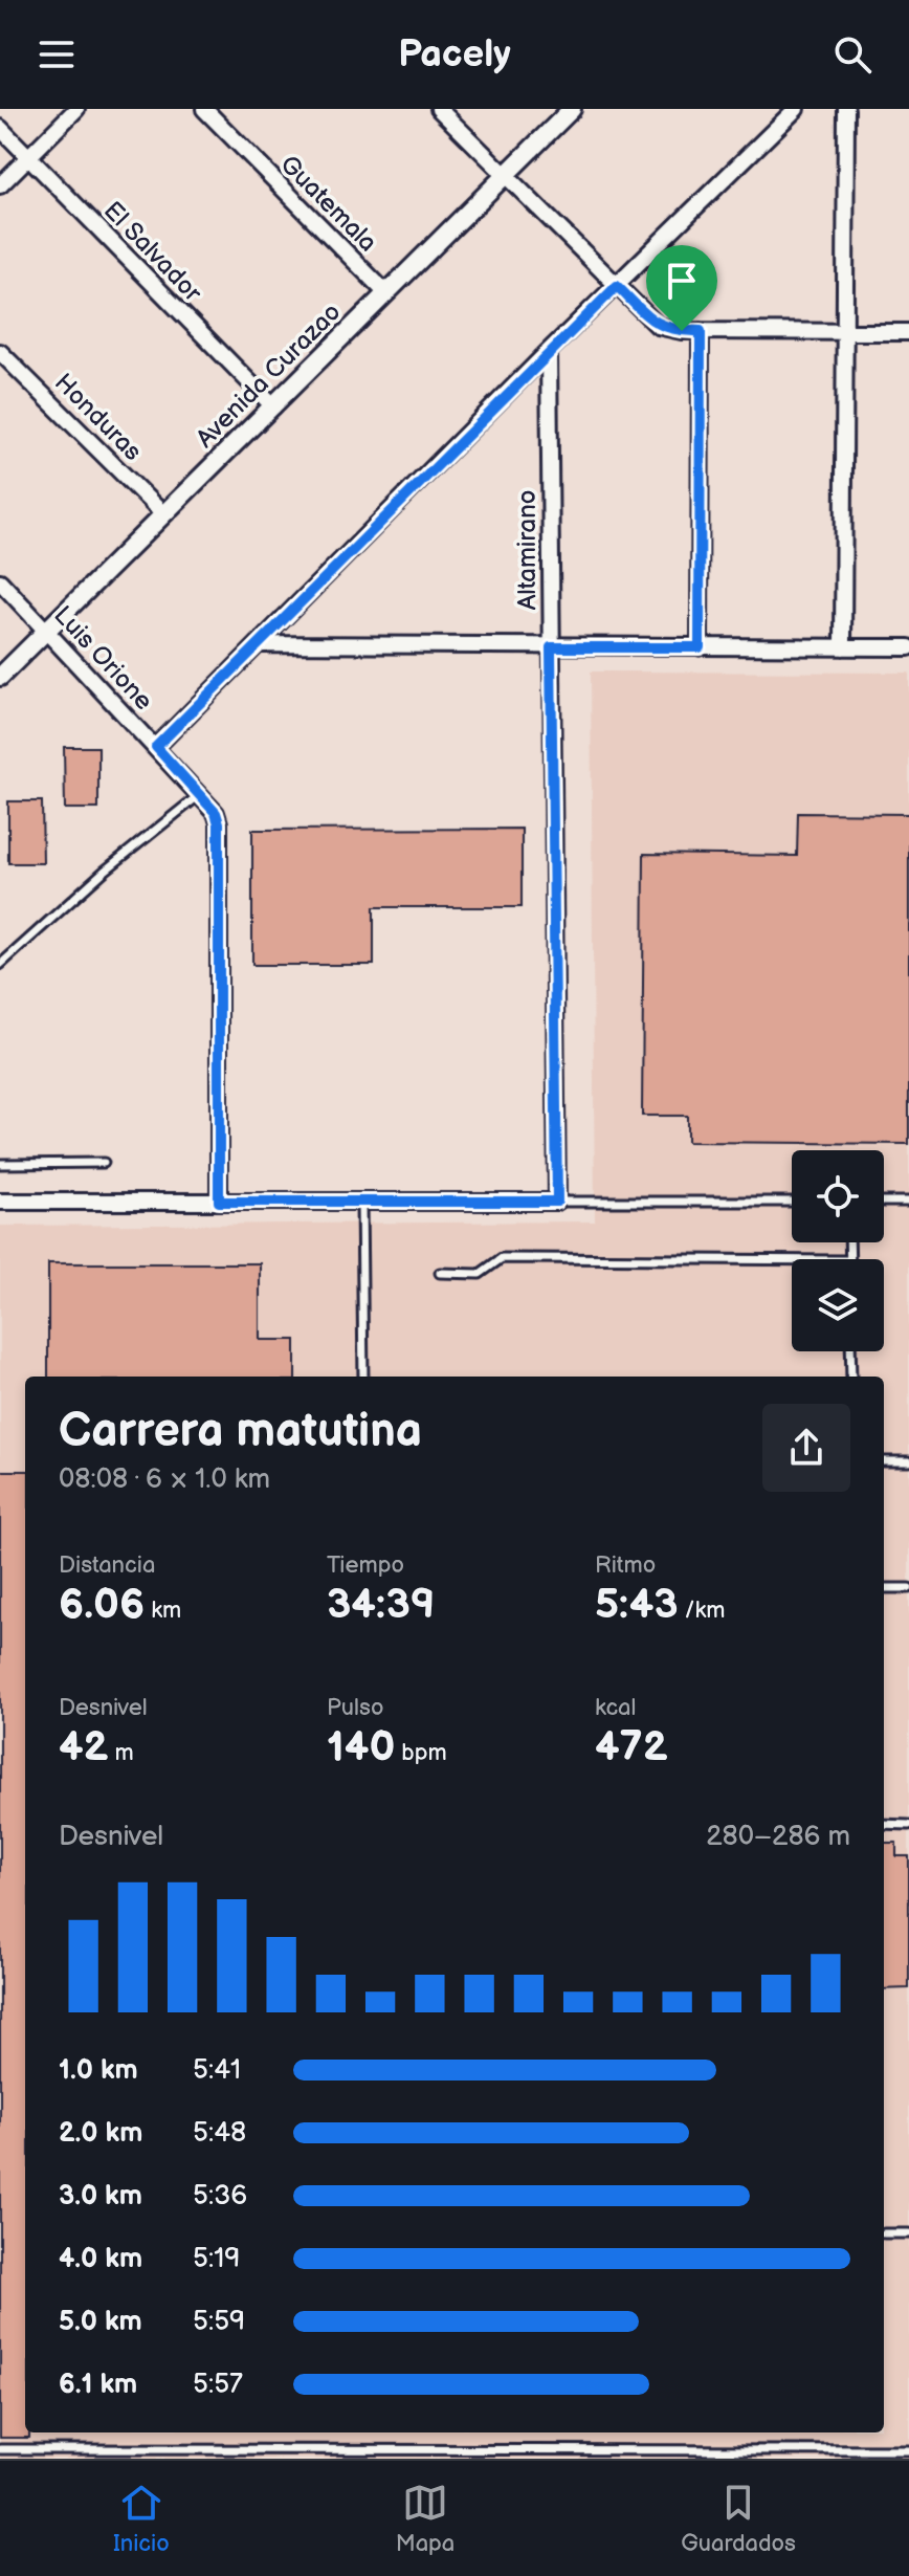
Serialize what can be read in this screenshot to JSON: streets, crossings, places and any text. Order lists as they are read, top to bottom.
{
  "streets": {
    "street": [
      "Guatemala",
      "El Salvador",
      "Avenida Curazao",
      "Honduras",
      "Altamirano",
      "Luis Orione"
    ]
  },
  "crossings": [
    ["Guatemala", "Avenida Curazao"],
    ["El Salvador", "Avenida Curazao"],
    ["Avenida Curazao", "Honduras"],
    ["Avenida Curazao", "Luis Orione"]
  ],
  "page": {
    "header": "Pacely",
    "heading": ["Carrera matutina", "08:08 · 6 × 1.0 km"],
    "stats": [
      ["Distancia", "6.06 km"],
      ["Tiempo", "34:39"],
      ["Ritmo", "5:43 /km"],
      ["Desnivel", "42 m"],
      ["Pulso", "140 bpm"],
      ["kcal", "472"]
    ],
    "chart": ["Desnivel", "280–286 m"],
    "list": [
      {
        "name": "1.0 km",
        "note": "5:41"
      },
      {
        "name": "2.0 km",
        "note": "5:48"
      },
      {
        "name": "3.0 km",
        "note": "5:36"
      },
      {
        "name": "4.0 km",
        "note": "5:19"
      },
      {
        "name": "5.0 km",
        "note": "5:59"
      },
      {
        "name": "6.1 km",
        "note": "5:57"
      }
    ],
    "tabs": ["Inicio", "Mapa", "Guardados"]
  }
}
